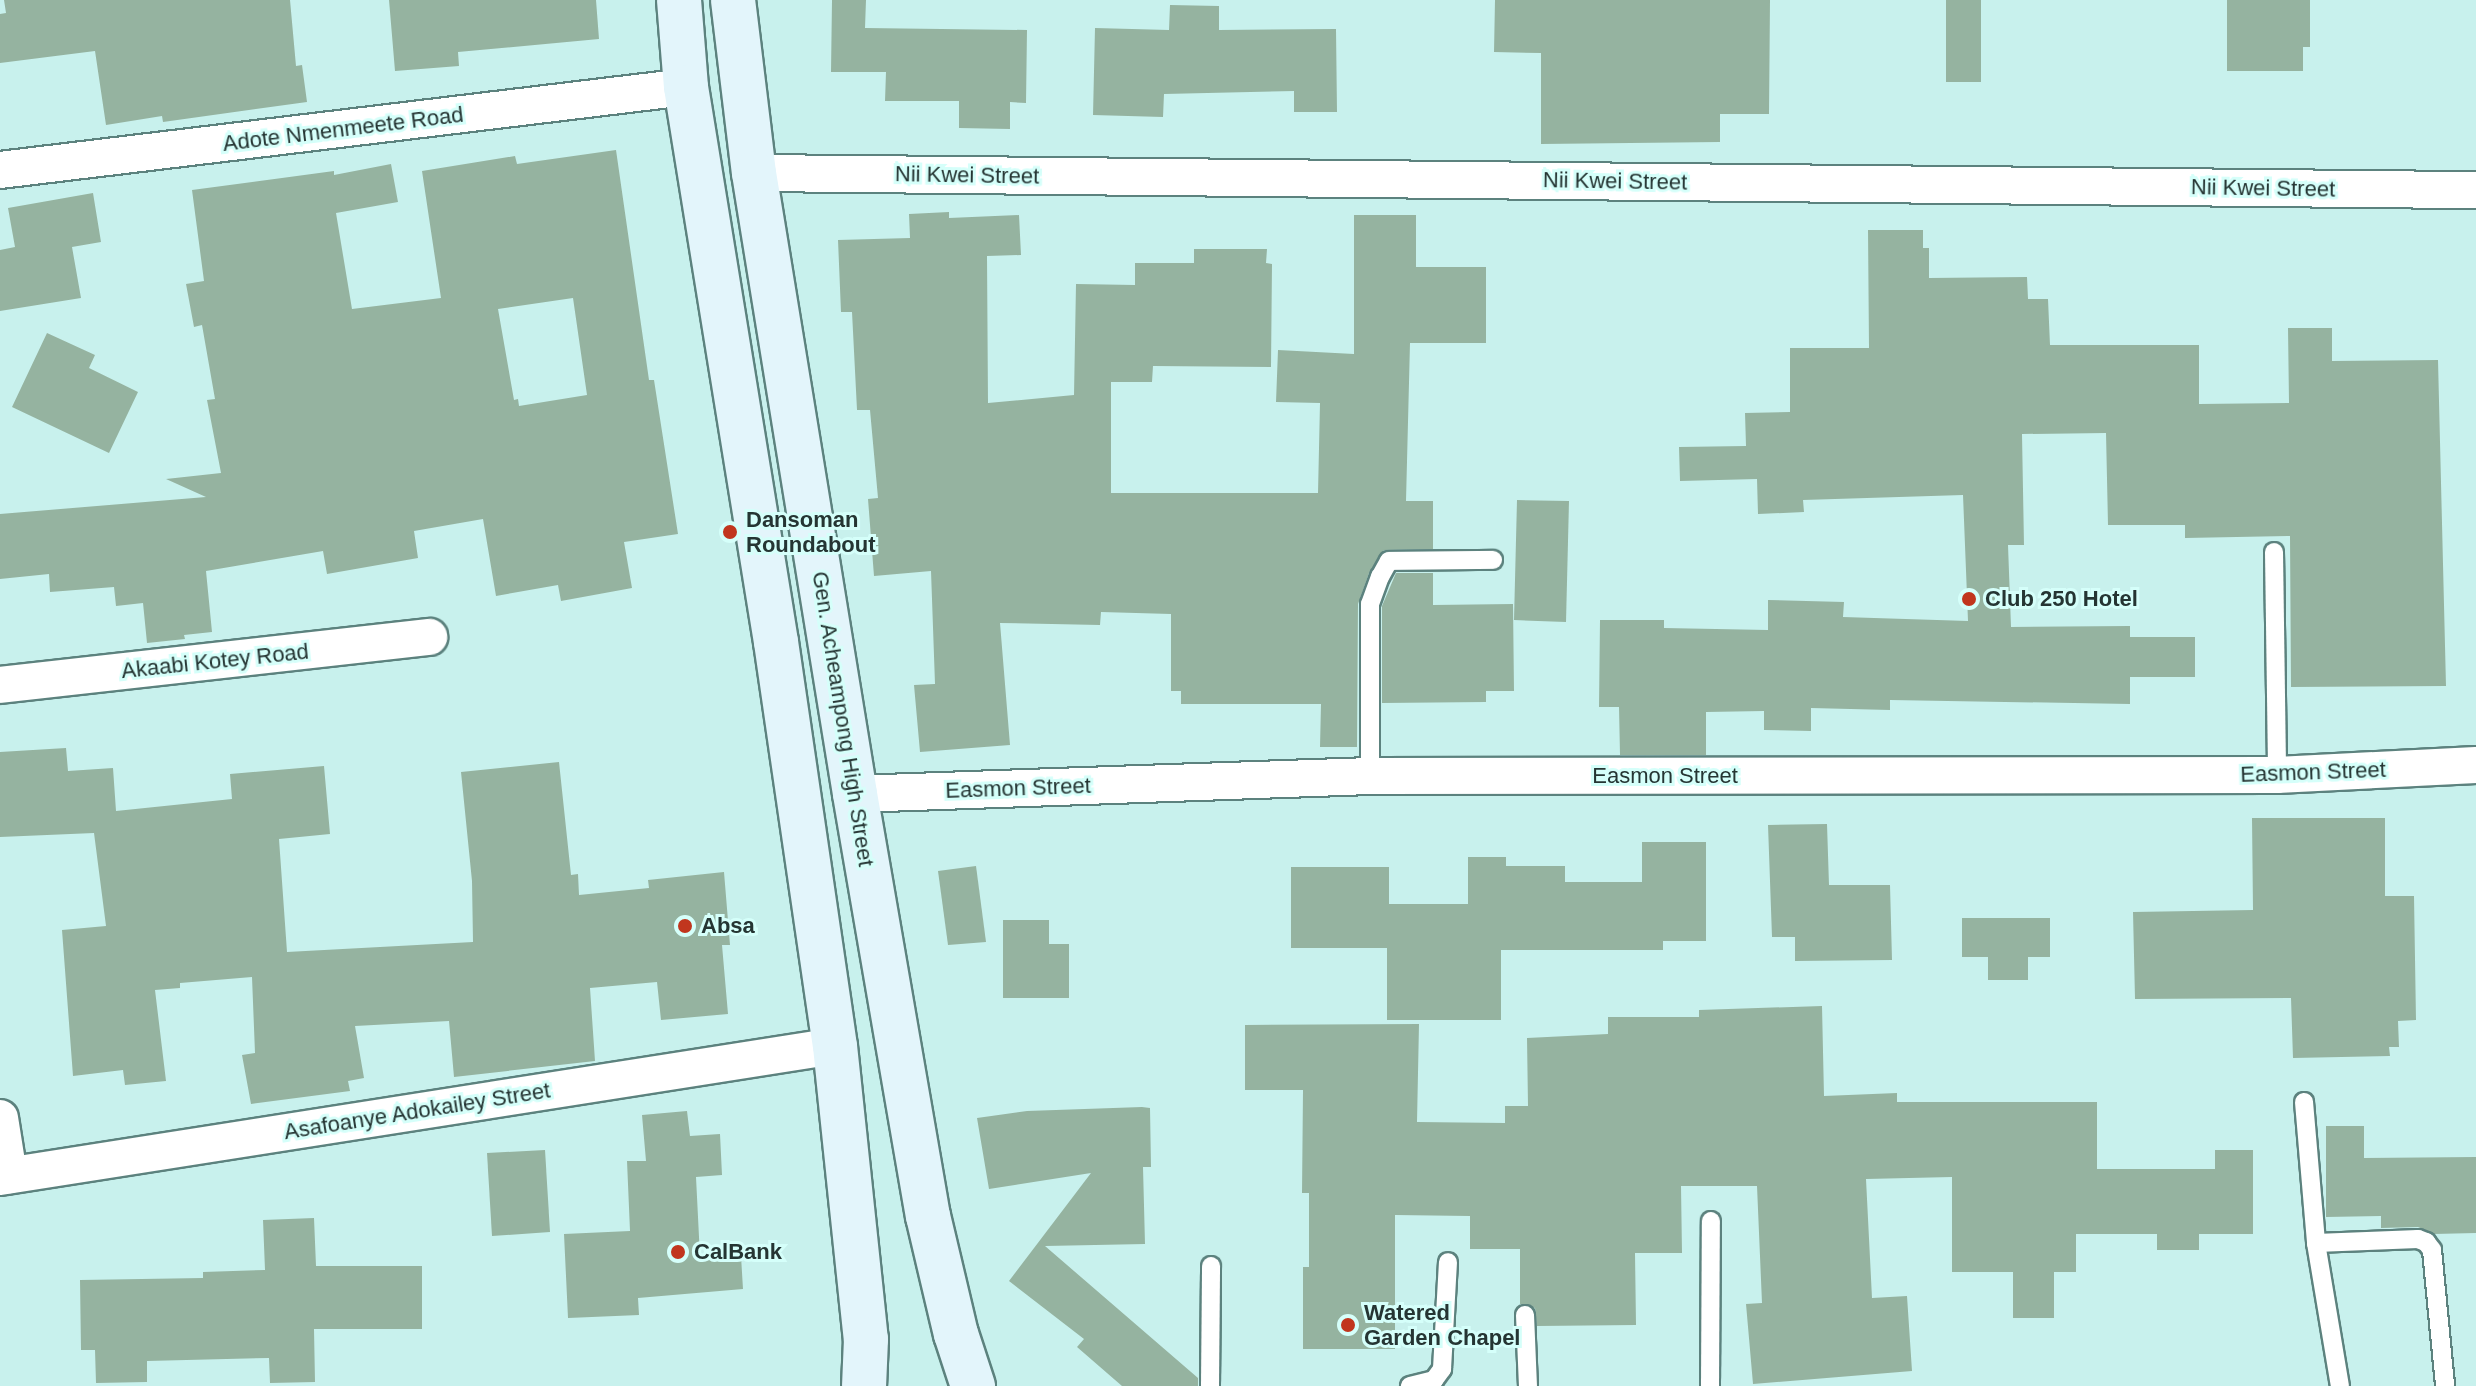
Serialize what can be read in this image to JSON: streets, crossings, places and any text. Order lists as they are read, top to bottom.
{
  "streets": {
    "main road": ["Gen. Acheampong High Street"],
    "street": [
      "Adote Nmenmeete Road",
      "Nii Kwei Street",
      "Akaabi Kotey Road",
      "Easmon Street",
      "Asafoanye Adokailey Street"
    ]
  },
  "crossings": [
    ["Nii Kwei Street", "Gen. Acheampong High Street"],
    ["Gen. Acheampong High Street", "Easmon Street"]
  ],
  "places": [
    "Dansoman Roundabout",
    "Club 250 Hotel",
    "Absa",
    "CalBank",
    "Watered Garden Chapel"
  ]
}
